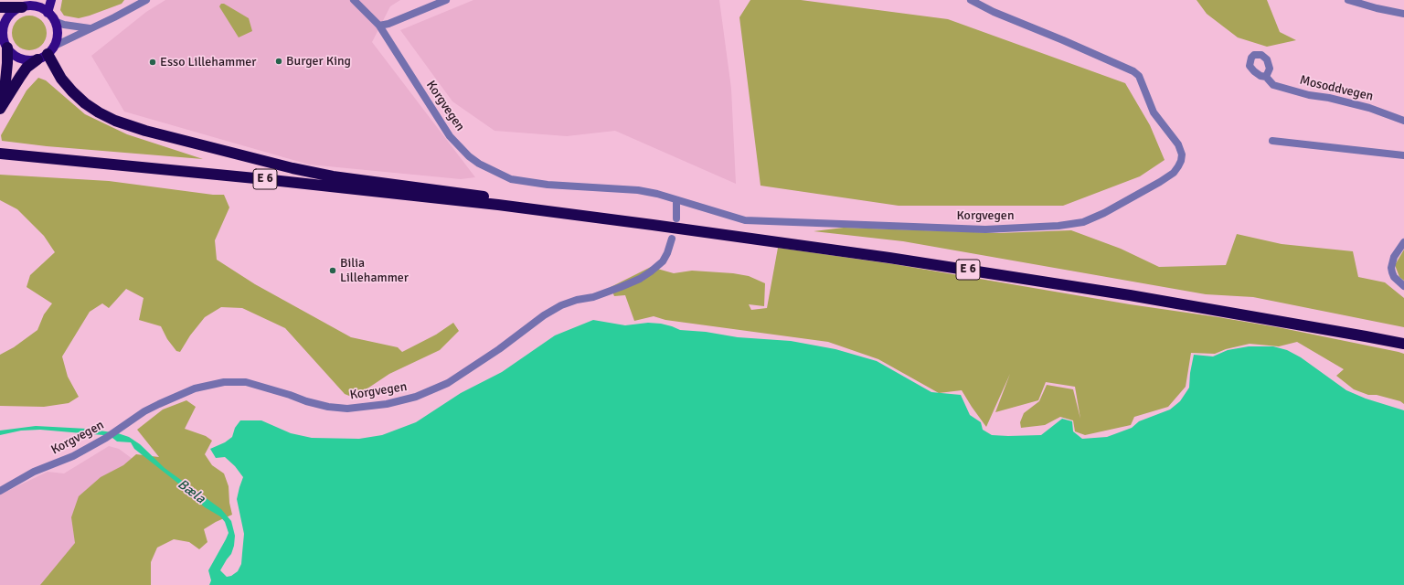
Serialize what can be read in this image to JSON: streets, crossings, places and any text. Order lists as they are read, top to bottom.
{
  "streets": {
    "highway": ["E 6"],
    "street": ["Mosoddvegen", "Korgvegen"]
  },
  "water": ["Bæla"],
  "places": ["Burger King", "Esso Lillehammer", "Bilia Lillehammer"]
}
